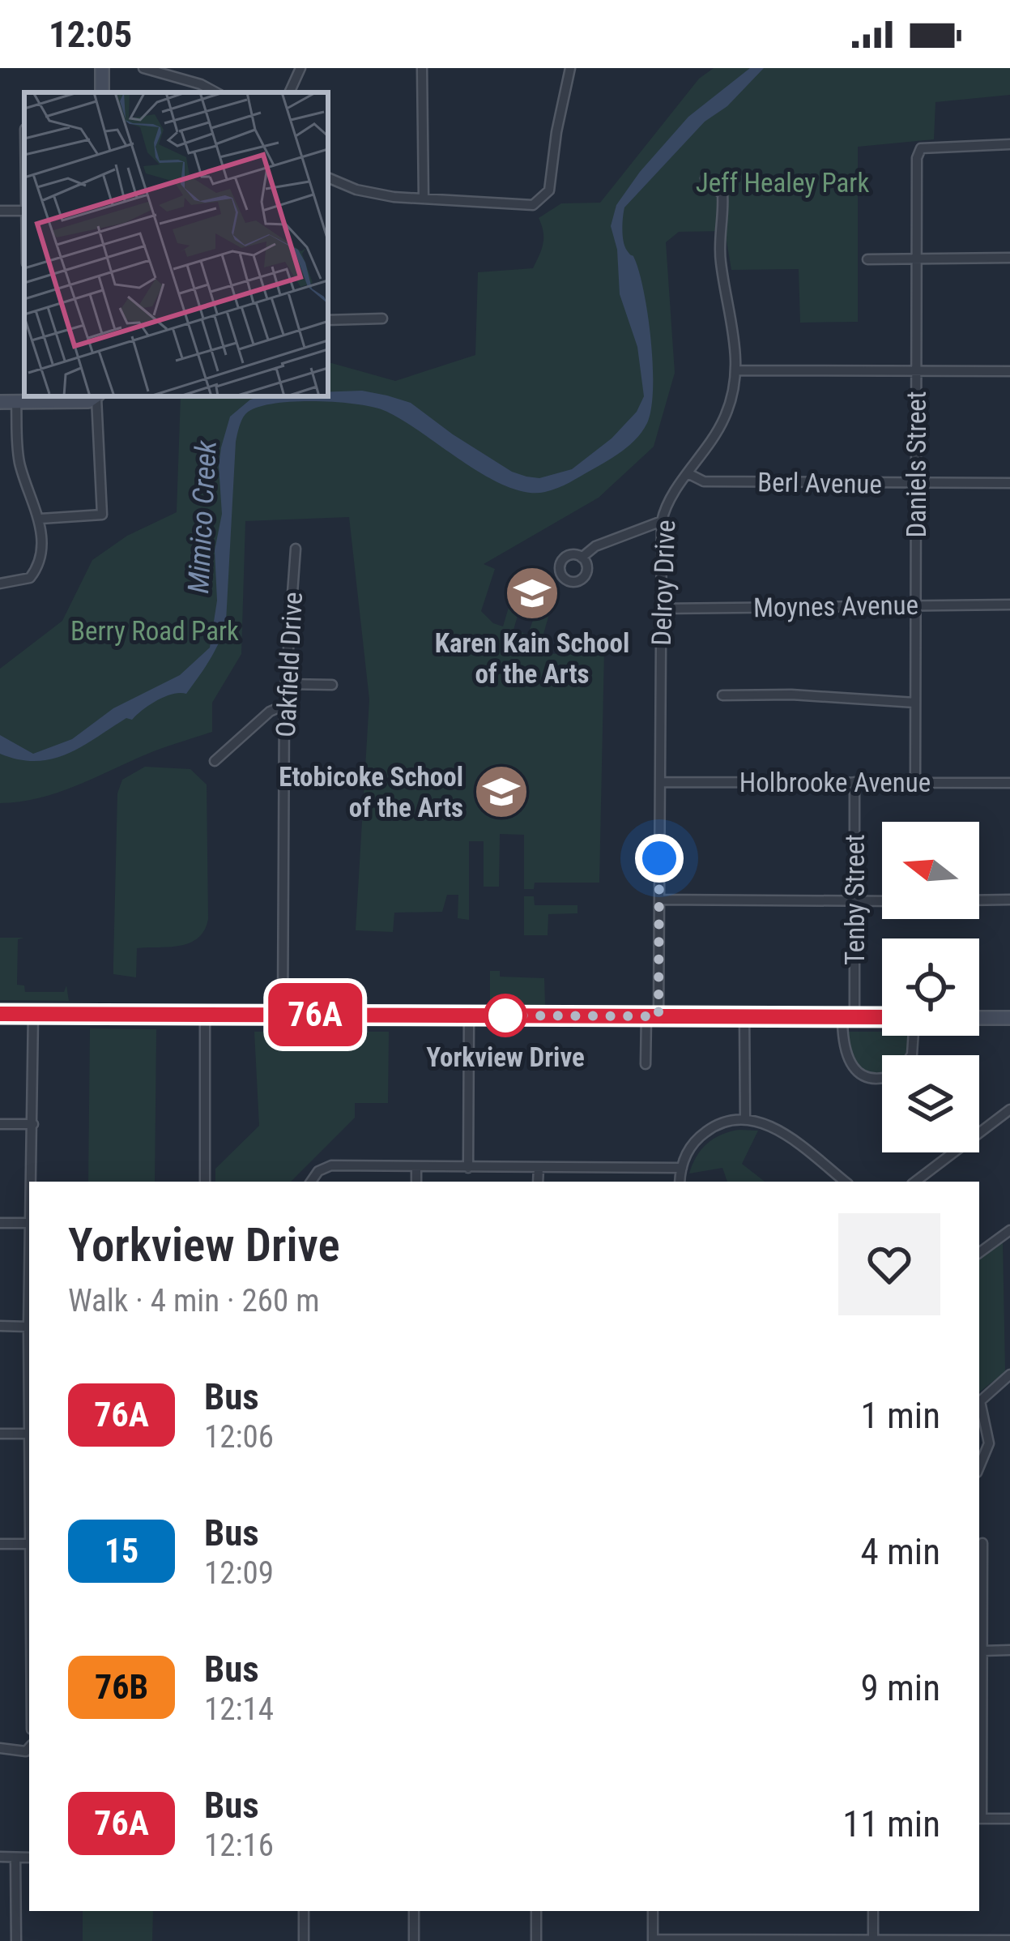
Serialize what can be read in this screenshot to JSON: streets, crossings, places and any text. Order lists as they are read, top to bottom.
{
  "streets": {
    "street": [
      "Daniels Street",
      "Berl Avenue",
      "Delroy Drive",
      "Moynes Avenue",
      "Oakfield Drive",
      "Holbrooke Avenue",
      "Tenby Street"
    ]
  },
  "crossings": [
    ["Daniels Street", "Berl Avenue"],
    ["Daniels Street", "Moynes Avenue"],
    ["Daniels Street", "Holbrooke Avenue"],
    ["Berl Avenue", "Delroy Drive"],
    ["Delroy Drive", "Moynes Avenue"],
    ["Delroy Drive", "Holbrooke Avenue"],
    ["Holbrooke Avenue", "Tenby Street"]
  ],
  "water": ["Mimico Creek"],
  "parks": ["Jeff Healey Park", "Berry Road Park"],
  "places": {
    "school or university": ["Karen Kain School of the Arts", "Etobicoke School of the Arts"],
    "other": ["Yorkview Drive"]
  },
  "lines": ["bus line 76A"],
  "north": "left",
  "page": {
    "status": "12:05",
    "on_map": "76A",
    "heading": ["Yorkview Drive", "Walk · 4 min · 260 m"],
    "list": [
      {
        "mark": "76A",
        "name": "Bus",
        "note": "12:06",
        "value": "1 min"
      },
      {
        "mark": "15",
        "name": "Bus",
        "note": "12:09",
        "value": "4 min"
      },
      {
        "mark": "76B",
        "name": "Bus",
        "note": "12:14",
        "value": "9 min"
      },
      {
        "mark": "76A",
        "name": "Bus",
        "note": "12:16",
        "value": "11 min"
      }
    ]
  }
}
